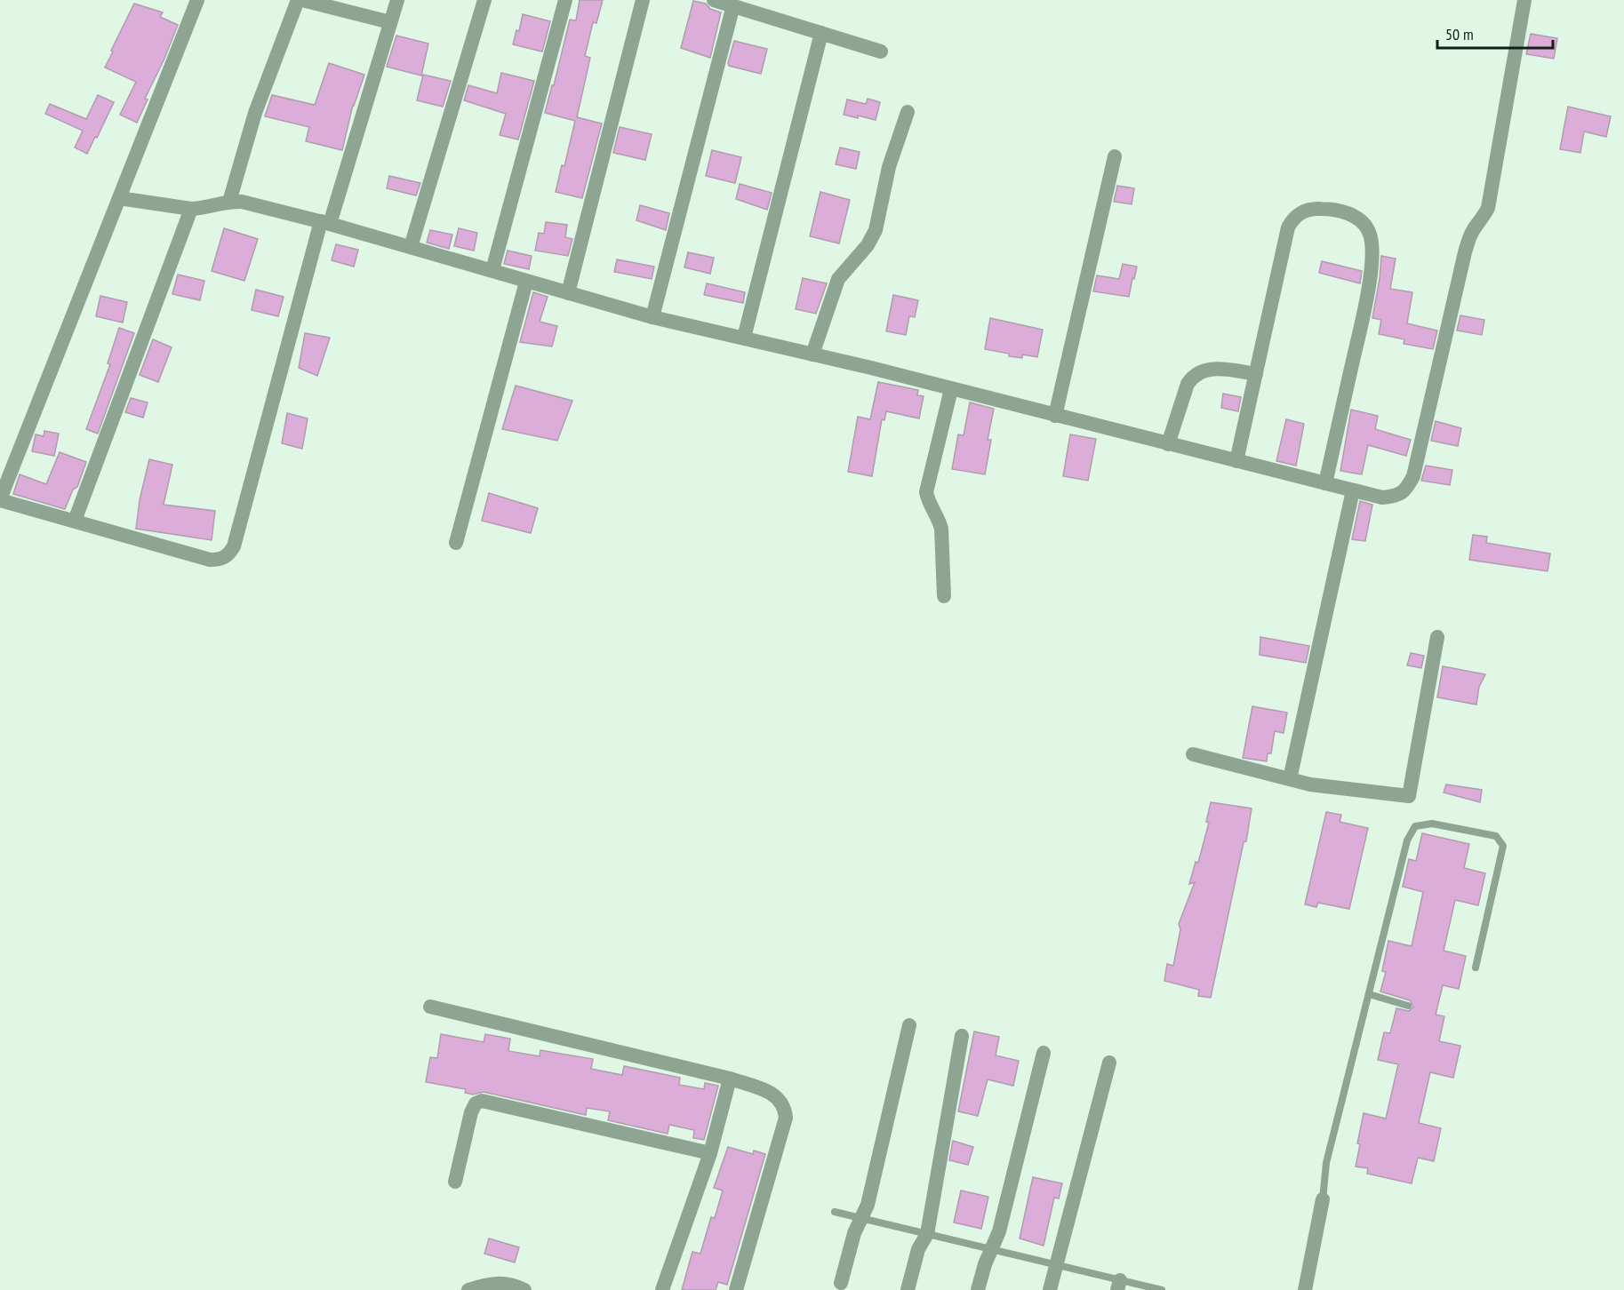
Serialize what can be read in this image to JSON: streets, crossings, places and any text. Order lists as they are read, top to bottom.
{
  "scale_bar": "50 m"
}
